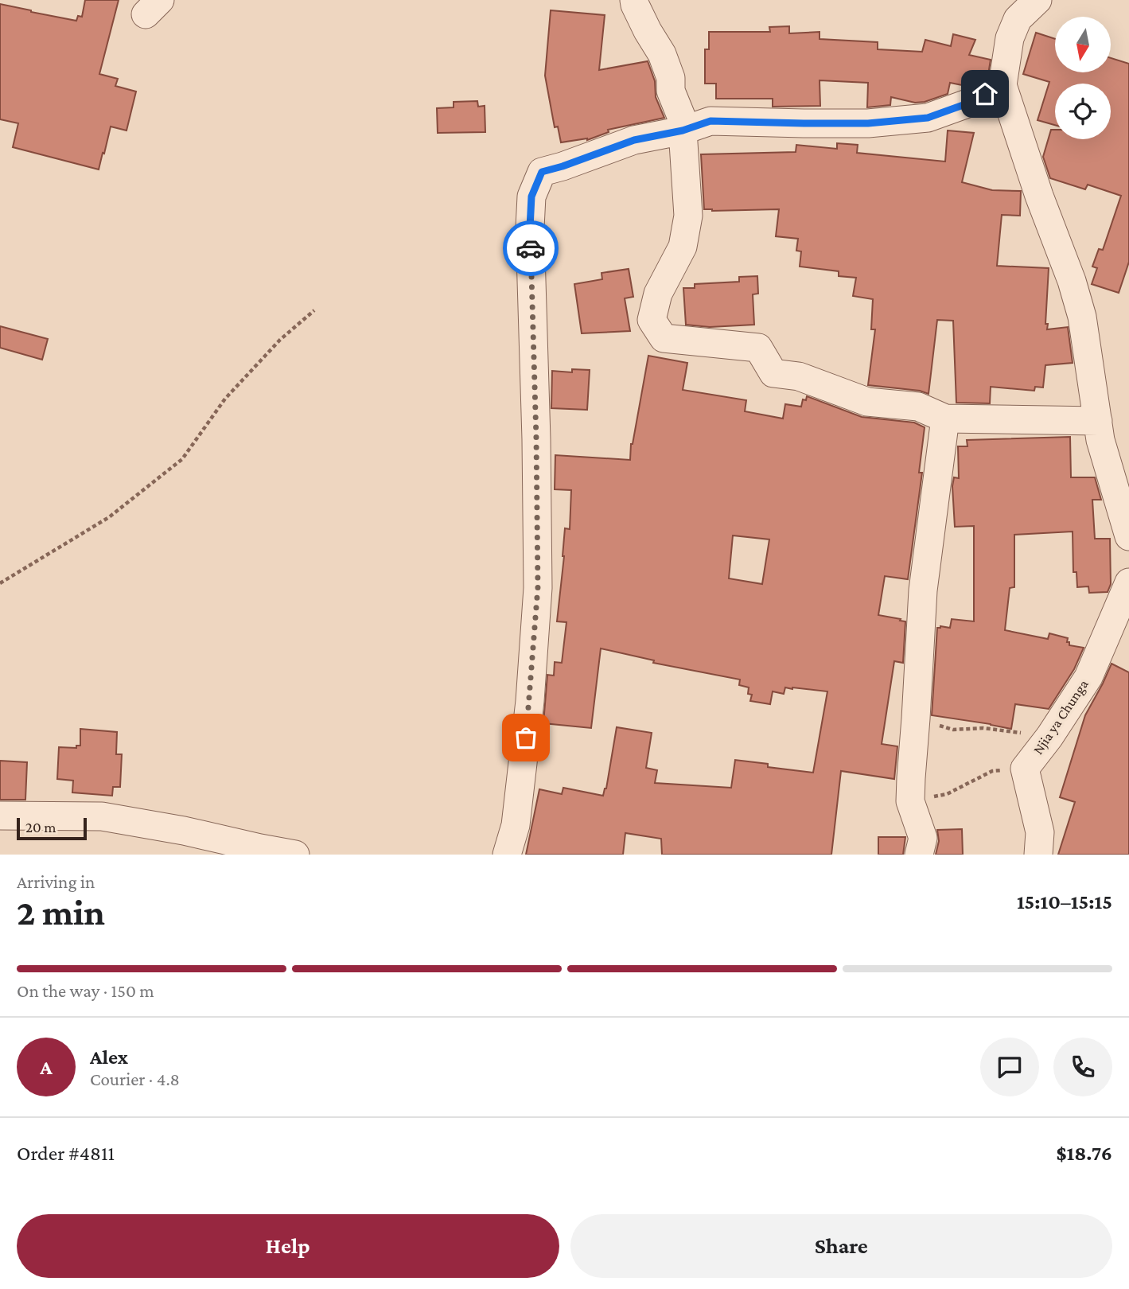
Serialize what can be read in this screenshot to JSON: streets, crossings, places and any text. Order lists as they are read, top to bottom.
{
  "streets": {
    "street": ["Njia ya Chunga"]
  },
  "scale_bar": "20 m",
  "north": "bottom",
  "page": {
    "scale": "20 m",
    "heading": ["2 min", "Arriving in", "15:10–15:15"],
    "panel": [
      "Alex",
      "Courier · 4.8",
      "Order #4811",
      "$18.76"
    ],
    "bar": "On the way · 150 m",
    "round": "A",
    "buttons": ["Help", "Share"]
  }
}
